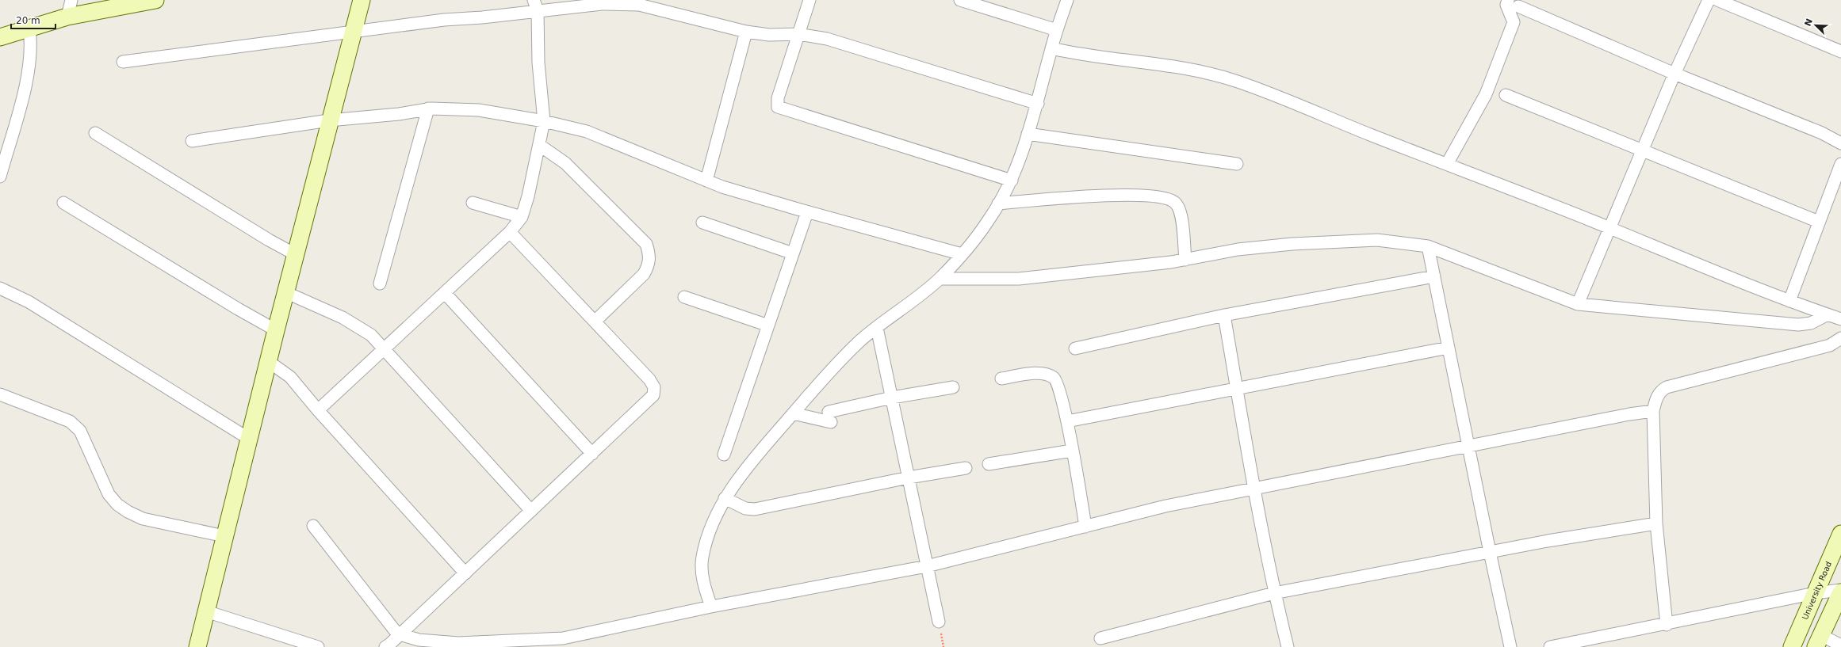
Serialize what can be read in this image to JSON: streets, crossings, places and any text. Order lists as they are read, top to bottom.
{
  "streets": {
    "street": ["University Road"]
  },
  "scale_bar": "20 m",
  "north": "top left"
}
